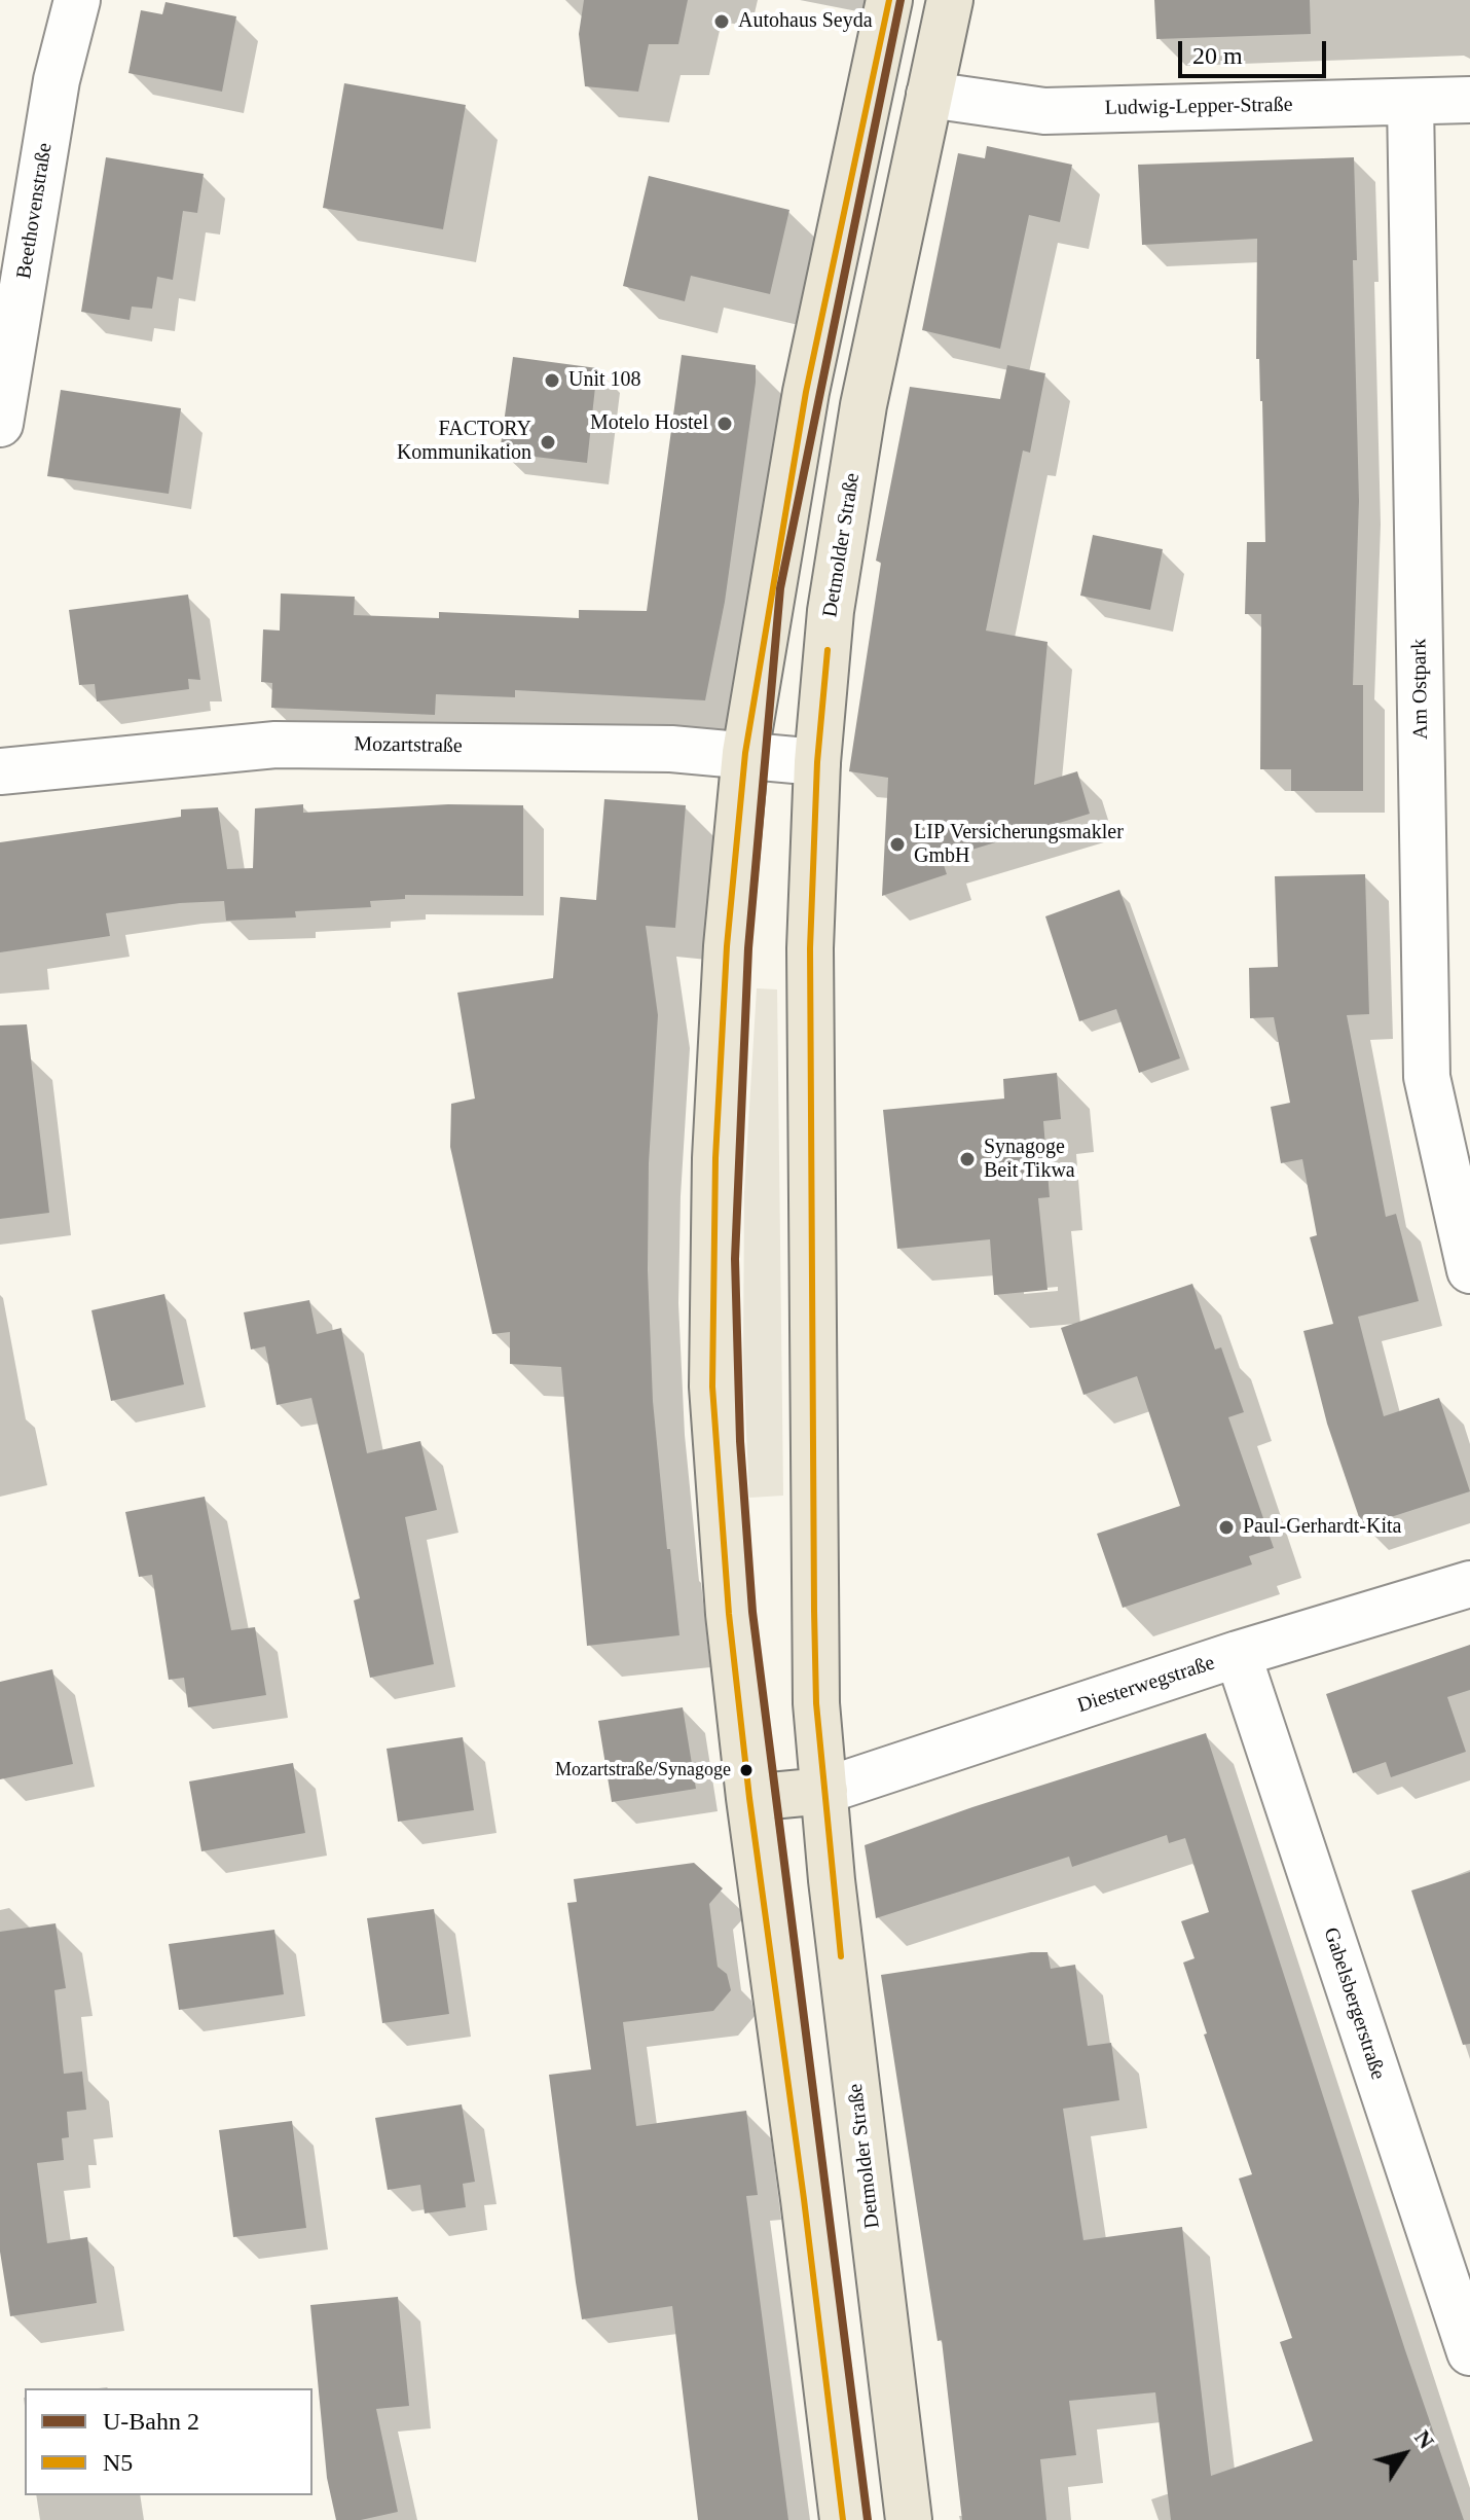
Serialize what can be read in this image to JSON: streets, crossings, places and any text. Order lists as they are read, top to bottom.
{
  "streets": {
    "main road": ["Detmolder Straße"],
    "street": [
      "Ludwig-Lepper-Straße",
      "Beethovenstraße",
      "Am Ostpark",
      "Mozartstraße",
      "Diesterwegstraße",
      "Gabelsbergerstraße"
    ]
  },
  "crossings": [
    ["Ludwig-Lepper-Straße", "Detmolder Straße"],
    ["Ludwig-Lepper-Straße", "Am Ostpark"],
    ["Detmolder Straße", "Mozartstraße"],
    ["Detmolder Straße", "Diesterwegstraße"],
    ["Diesterwegstraße", "Gabelsbergerstraße"]
  ],
  "places": [
    "Autohaus Seyda",
    "Unit 108",
    "Motelo Hostel",
    "FACTORY Kommunikation",
    "LIP Versicherungsmakler GmbH",
    "Synagoge Beit Tikwa",
    "Paul-Gerhardt-Kita",
    "Mozartstraße/Synagoge"
  ],
  "lines": ["metro line 2", "transit line N5"],
  "legend": ["U-Bahn 2", "N5"],
  "scale_bar": "20 m",
  "north": "top right"
}
